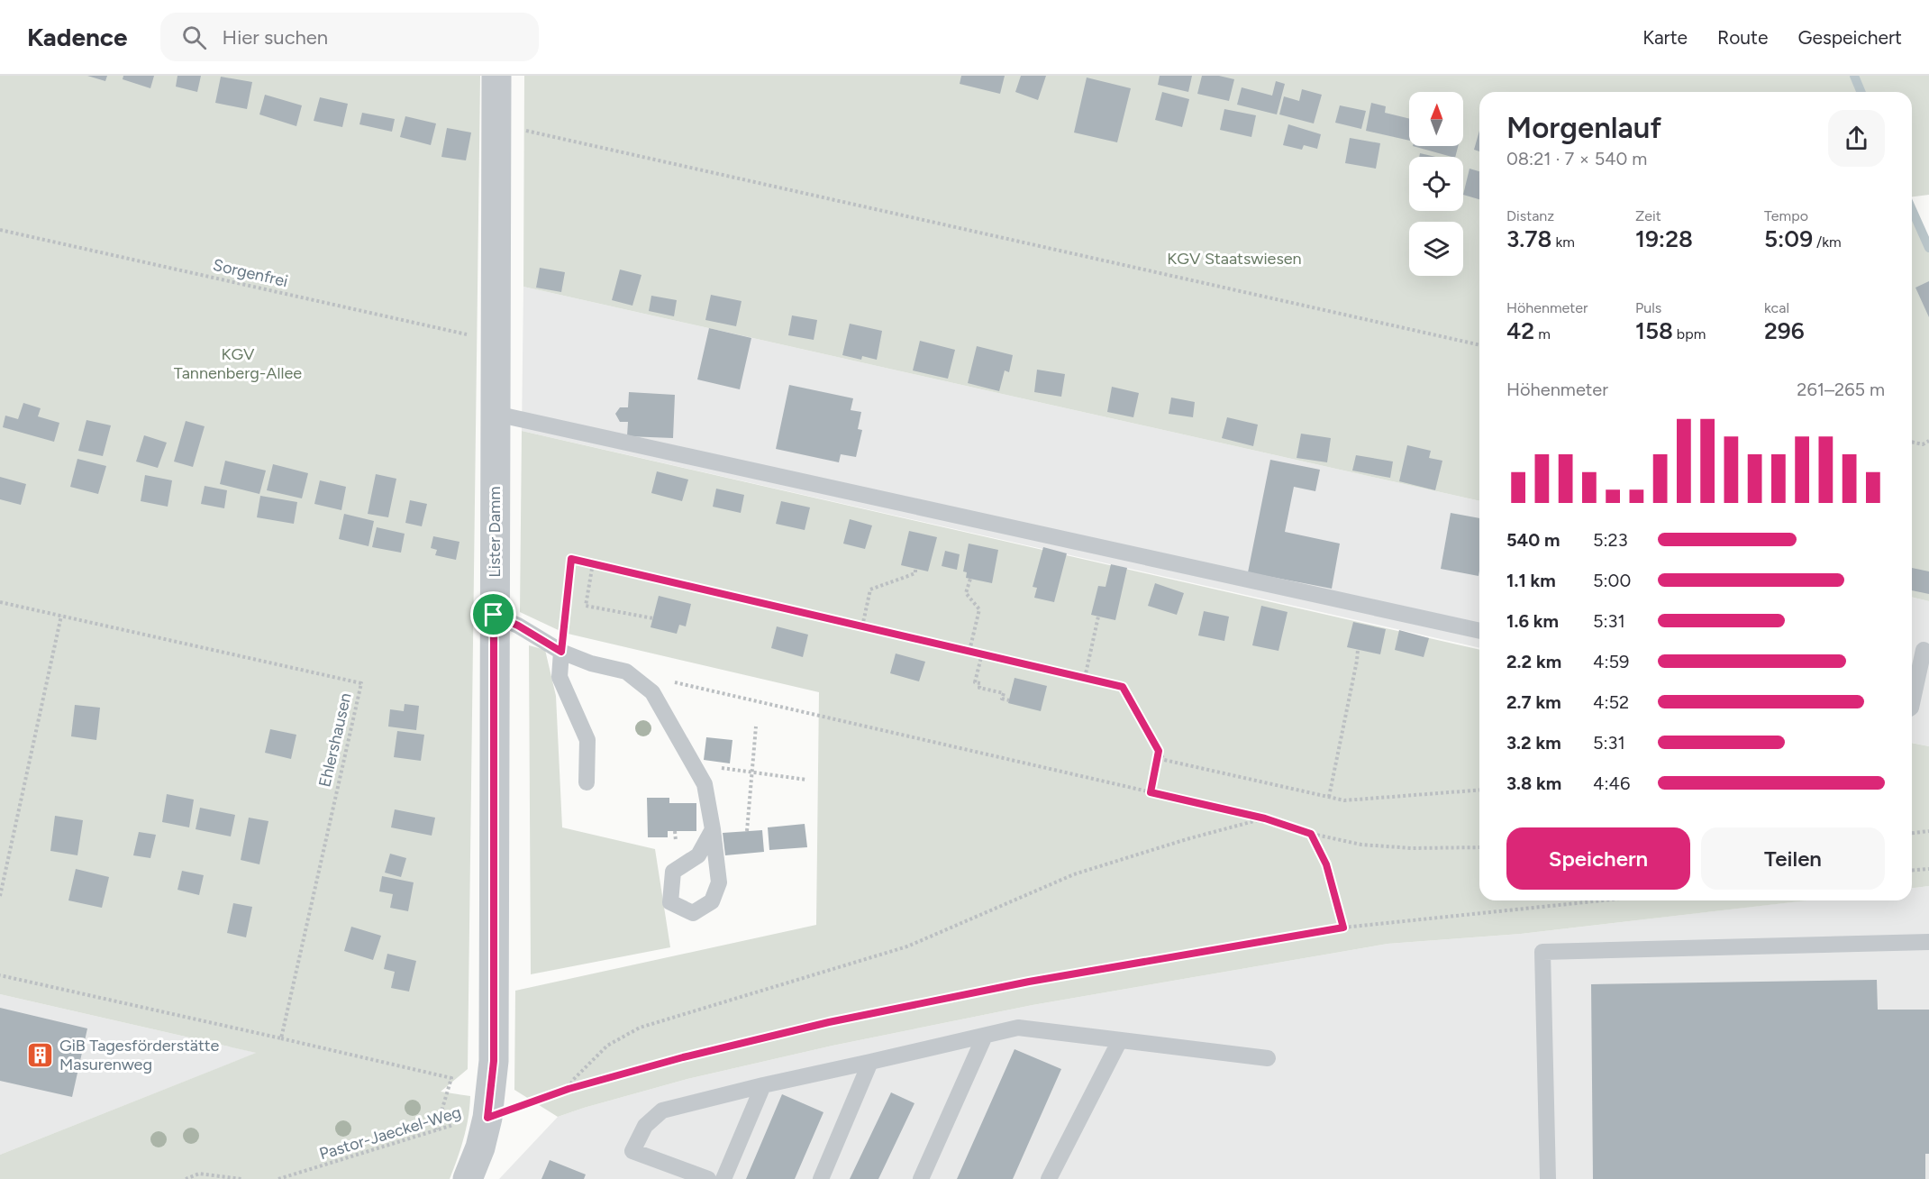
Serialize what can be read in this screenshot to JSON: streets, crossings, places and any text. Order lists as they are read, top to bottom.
{
  "streets": {
    "street": ["Lister Damm"],
    "path": ["Sorgenfrei", "Ehlershausen", "Pastor-Jaeckel-Weg"]
  },
  "crossings": [
    ["Sorgenfrei", "Lister Damm"],
    ["Lister Damm", "Pastor-Jaeckel-Weg"]
  ],
  "parks": ["KGV Staatswiesen", "KGV Tannenberg-Allee"],
  "places": {
    "building": ["GiB Tagesförderstätte Masurenweg"]
  },
  "north": "top",
  "page": {
    "header": "Kadence",
    "search": "Hier suchen",
    "nav": ["Karte", "Route", "Gespeichert"],
    "heading": ["Morgenlauf", "08:21 · 7 × 540 m"],
    "stats": [
      ["Distanz", "3.78 km"],
      ["Zeit", "19:28"],
      ["Tempo", "5:09 /km"],
      ["Höhenmeter", "42 m"],
      ["Puls", "158 bpm"],
      ["kcal", "296"]
    ],
    "chart": ["Höhenmeter", "261–265 m"],
    "list": [
      {
        "name": "540 m",
        "note": "5:23"
      },
      {
        "name": "1.1 km",
        "note": "5:00"
      },
      {
        "name": "1.6 km",
        "note": "5:31"
      },
      {
        "name": "2.2 km",
        "note": "4:59"
      },
      {
        "name": "2.7 km",
        "note": "4:52"
      },
      {
        "name": "3.2 km",
        "note": "5:31"
      },
      {
        "name": "3.8 km",
        "note": "4:46"
      }
    ],
    "buttons": ["Speichern", "Teilen"]
  }
}
